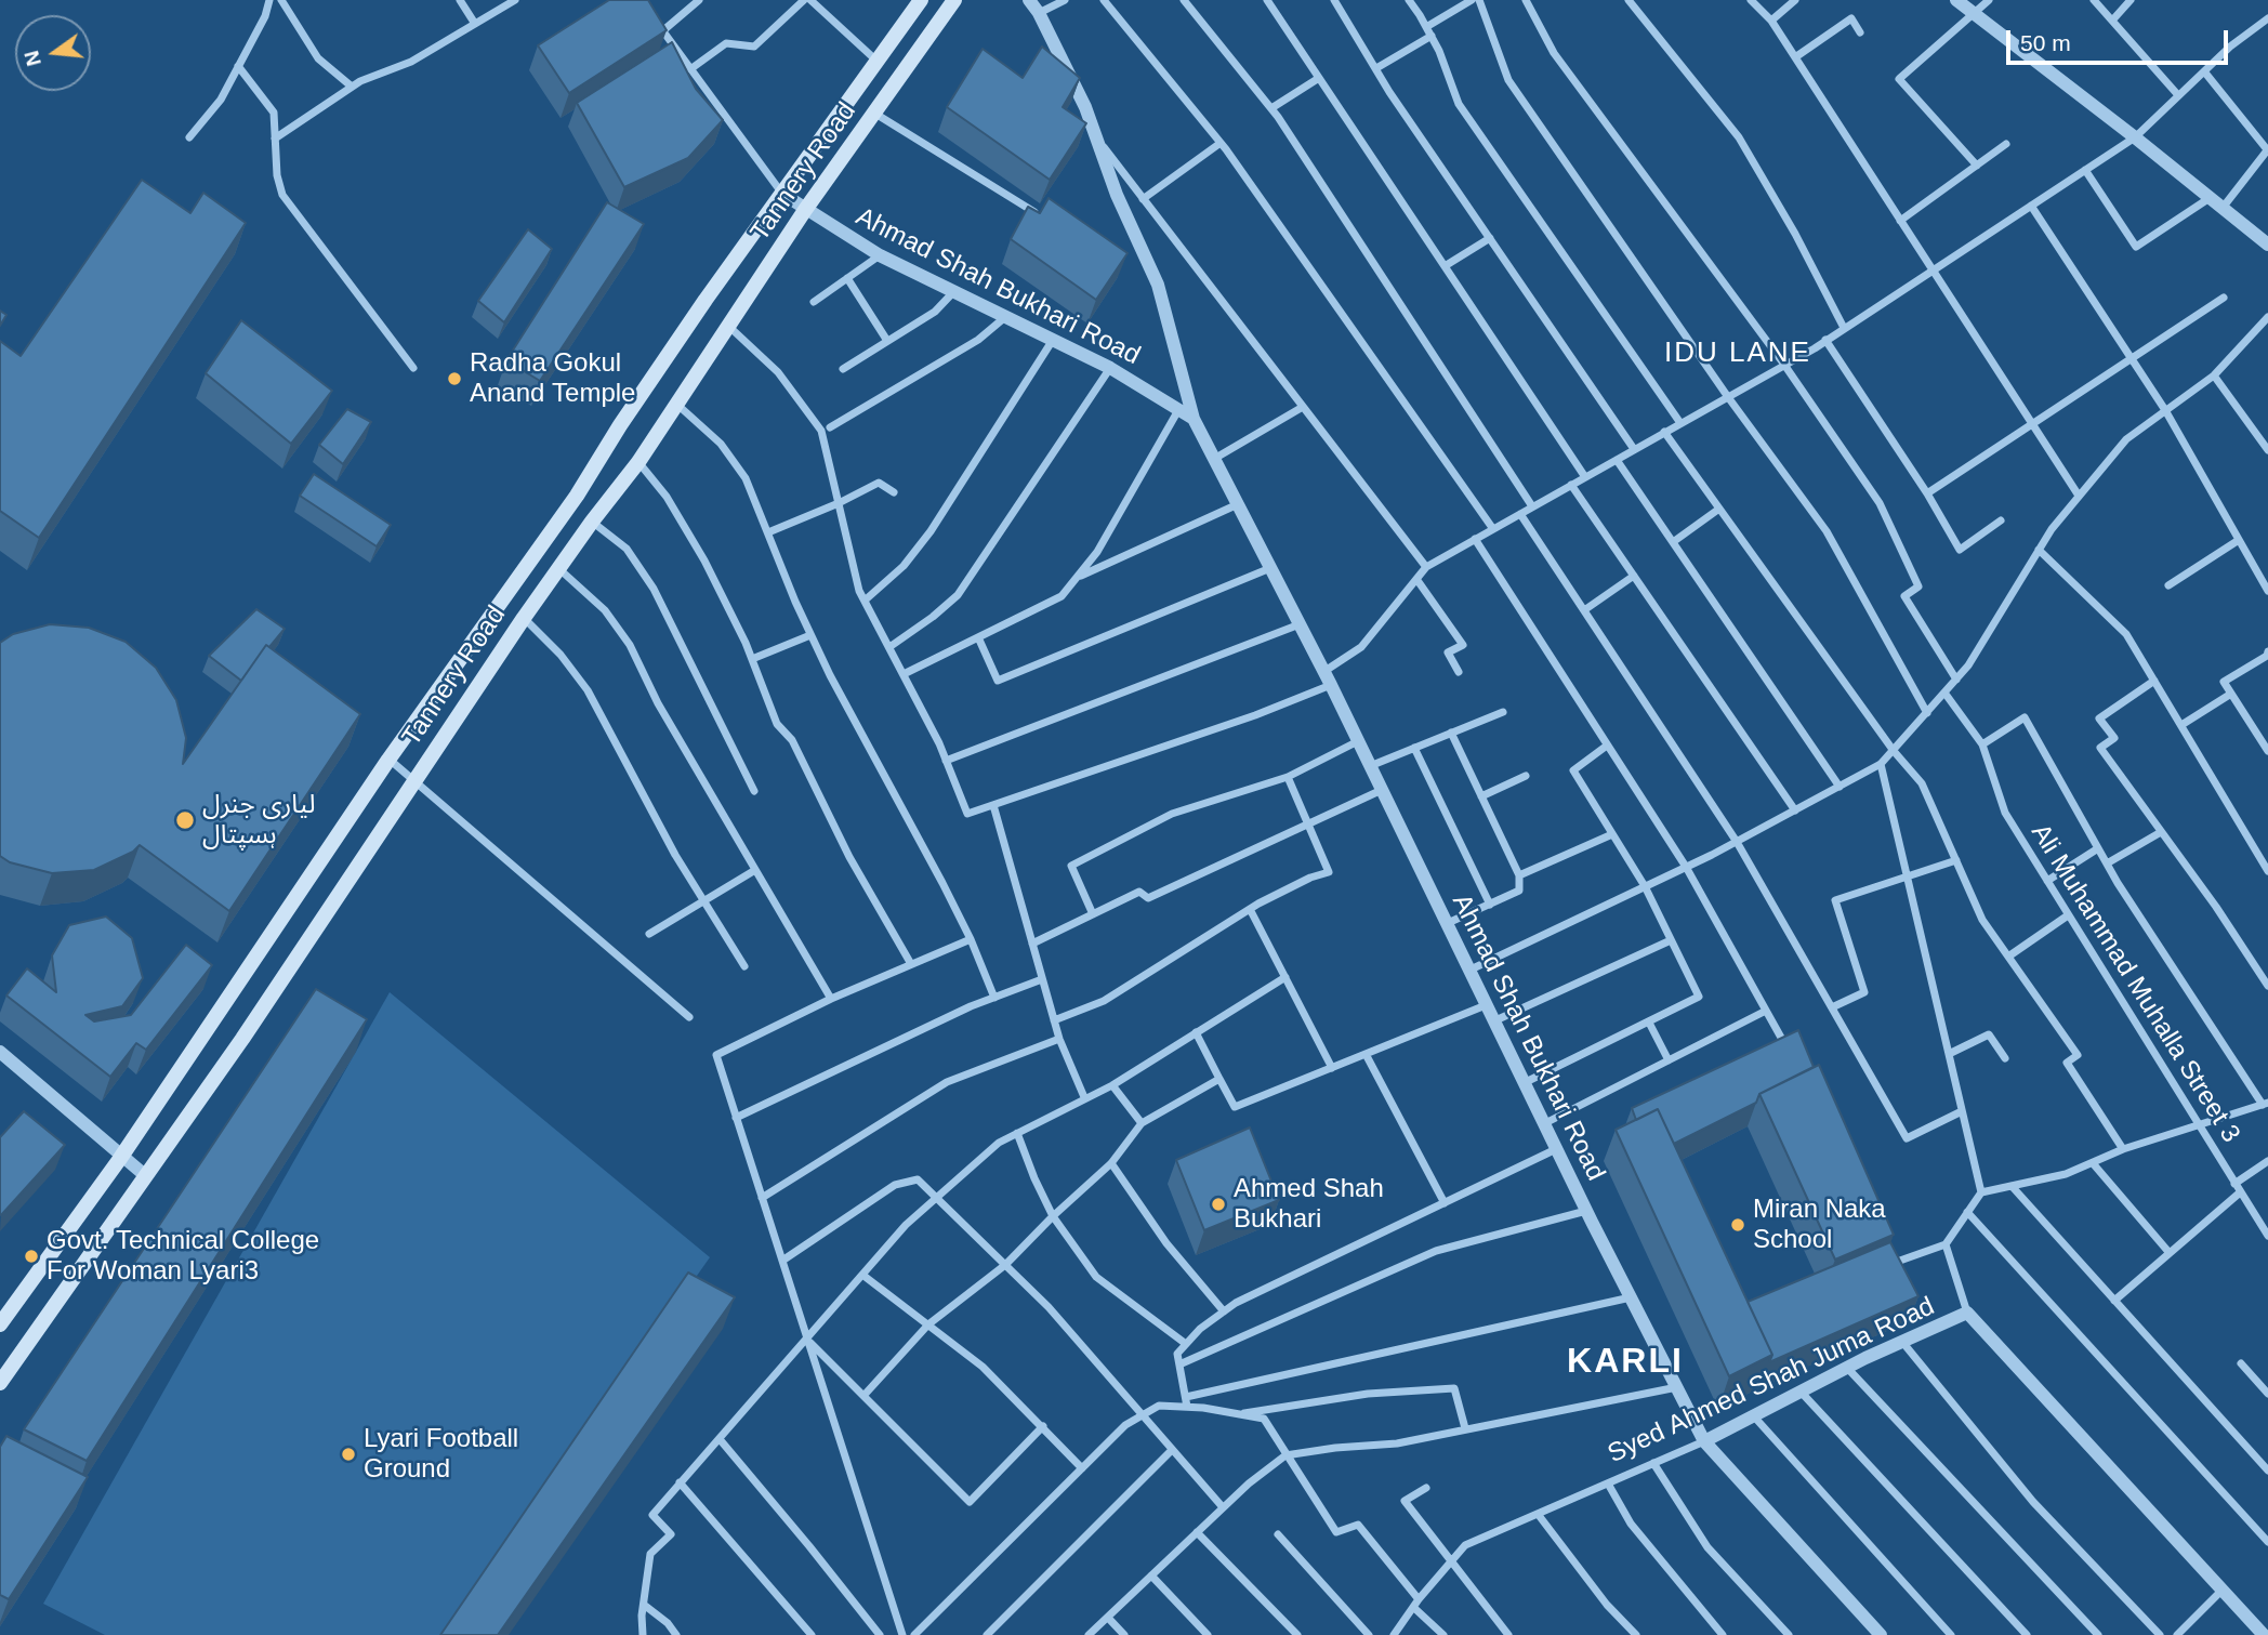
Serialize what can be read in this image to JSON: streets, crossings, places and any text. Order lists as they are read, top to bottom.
{
  "streets": {
    "main road": ["Tannery Road"],
    "street": ["Ahmad Shah Bukhari Road", "Ali Muhammad Muhalla Street 3", "Syed Ahmed Shah Juma Road"]
  },
  "crossings": [
    ["Tannery Road", "Ahmad Shah Bukhari Road"],
    ["Ahmad Shah Bukhari Road", "Syed Ahmed Shah Juma Road"]
  ],
  "districts": ["IDU LANE", "KARLI"],
  "places": [
    "Radha Gokul Anand Temple",
    "لیاری جنرل ہسپتال",
    "Ahmed Shah Bukhari",
    "Miran Naka School",
    "Govt. Technical College For Woman Lyari3",
    "Lyari Football Ground"
  ],
  "scale_bar": "50 m",
  "north": "left"
}
